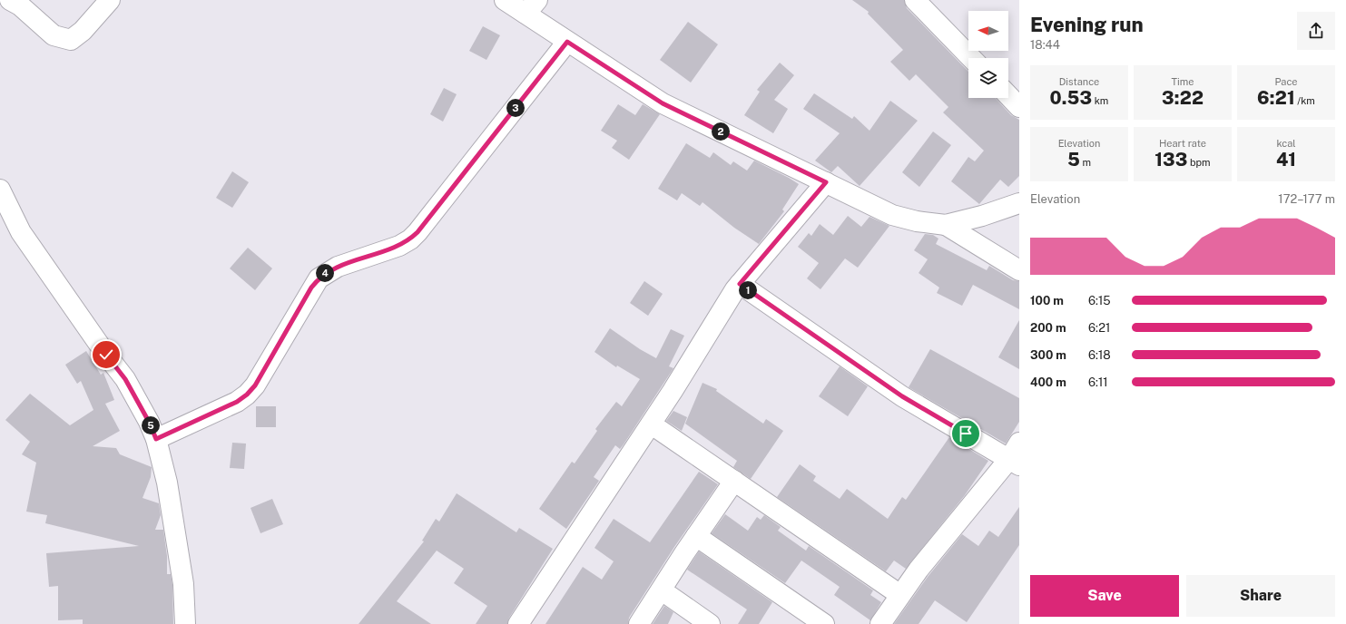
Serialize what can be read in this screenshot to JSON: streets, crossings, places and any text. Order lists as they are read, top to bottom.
{
  "north": "left",
  "page": {
    "heading": ["Evening run", "18:44"],
    "stats": [
      ["Distance", "0.53 km"],
      ["Time", "3:22"],
      ["Pace", "6:21 /km"],
      ["Elevation", "5 m"],
      ["Heart rate", "133 bpm"],
      ["kcal", "41"]
    ],
    "pins": [
      "3",
      "2",
      "4",
      "1",
      "5"
    ],
    "chart": ["Elevation", "172–177 m"],
    "list": [
      {
        "name": "100 m",
        "note": "6:15"
      },
      {
        "name": "200 m",
        "note": "6:21"
      },
      {
        "name": "300 m",
        "note": "6:18"
      },
      {
        "name": "400 m",
        "note": "6:11"
      }
    ],
    "buttons": ["Save", "Share"]
  }
}
